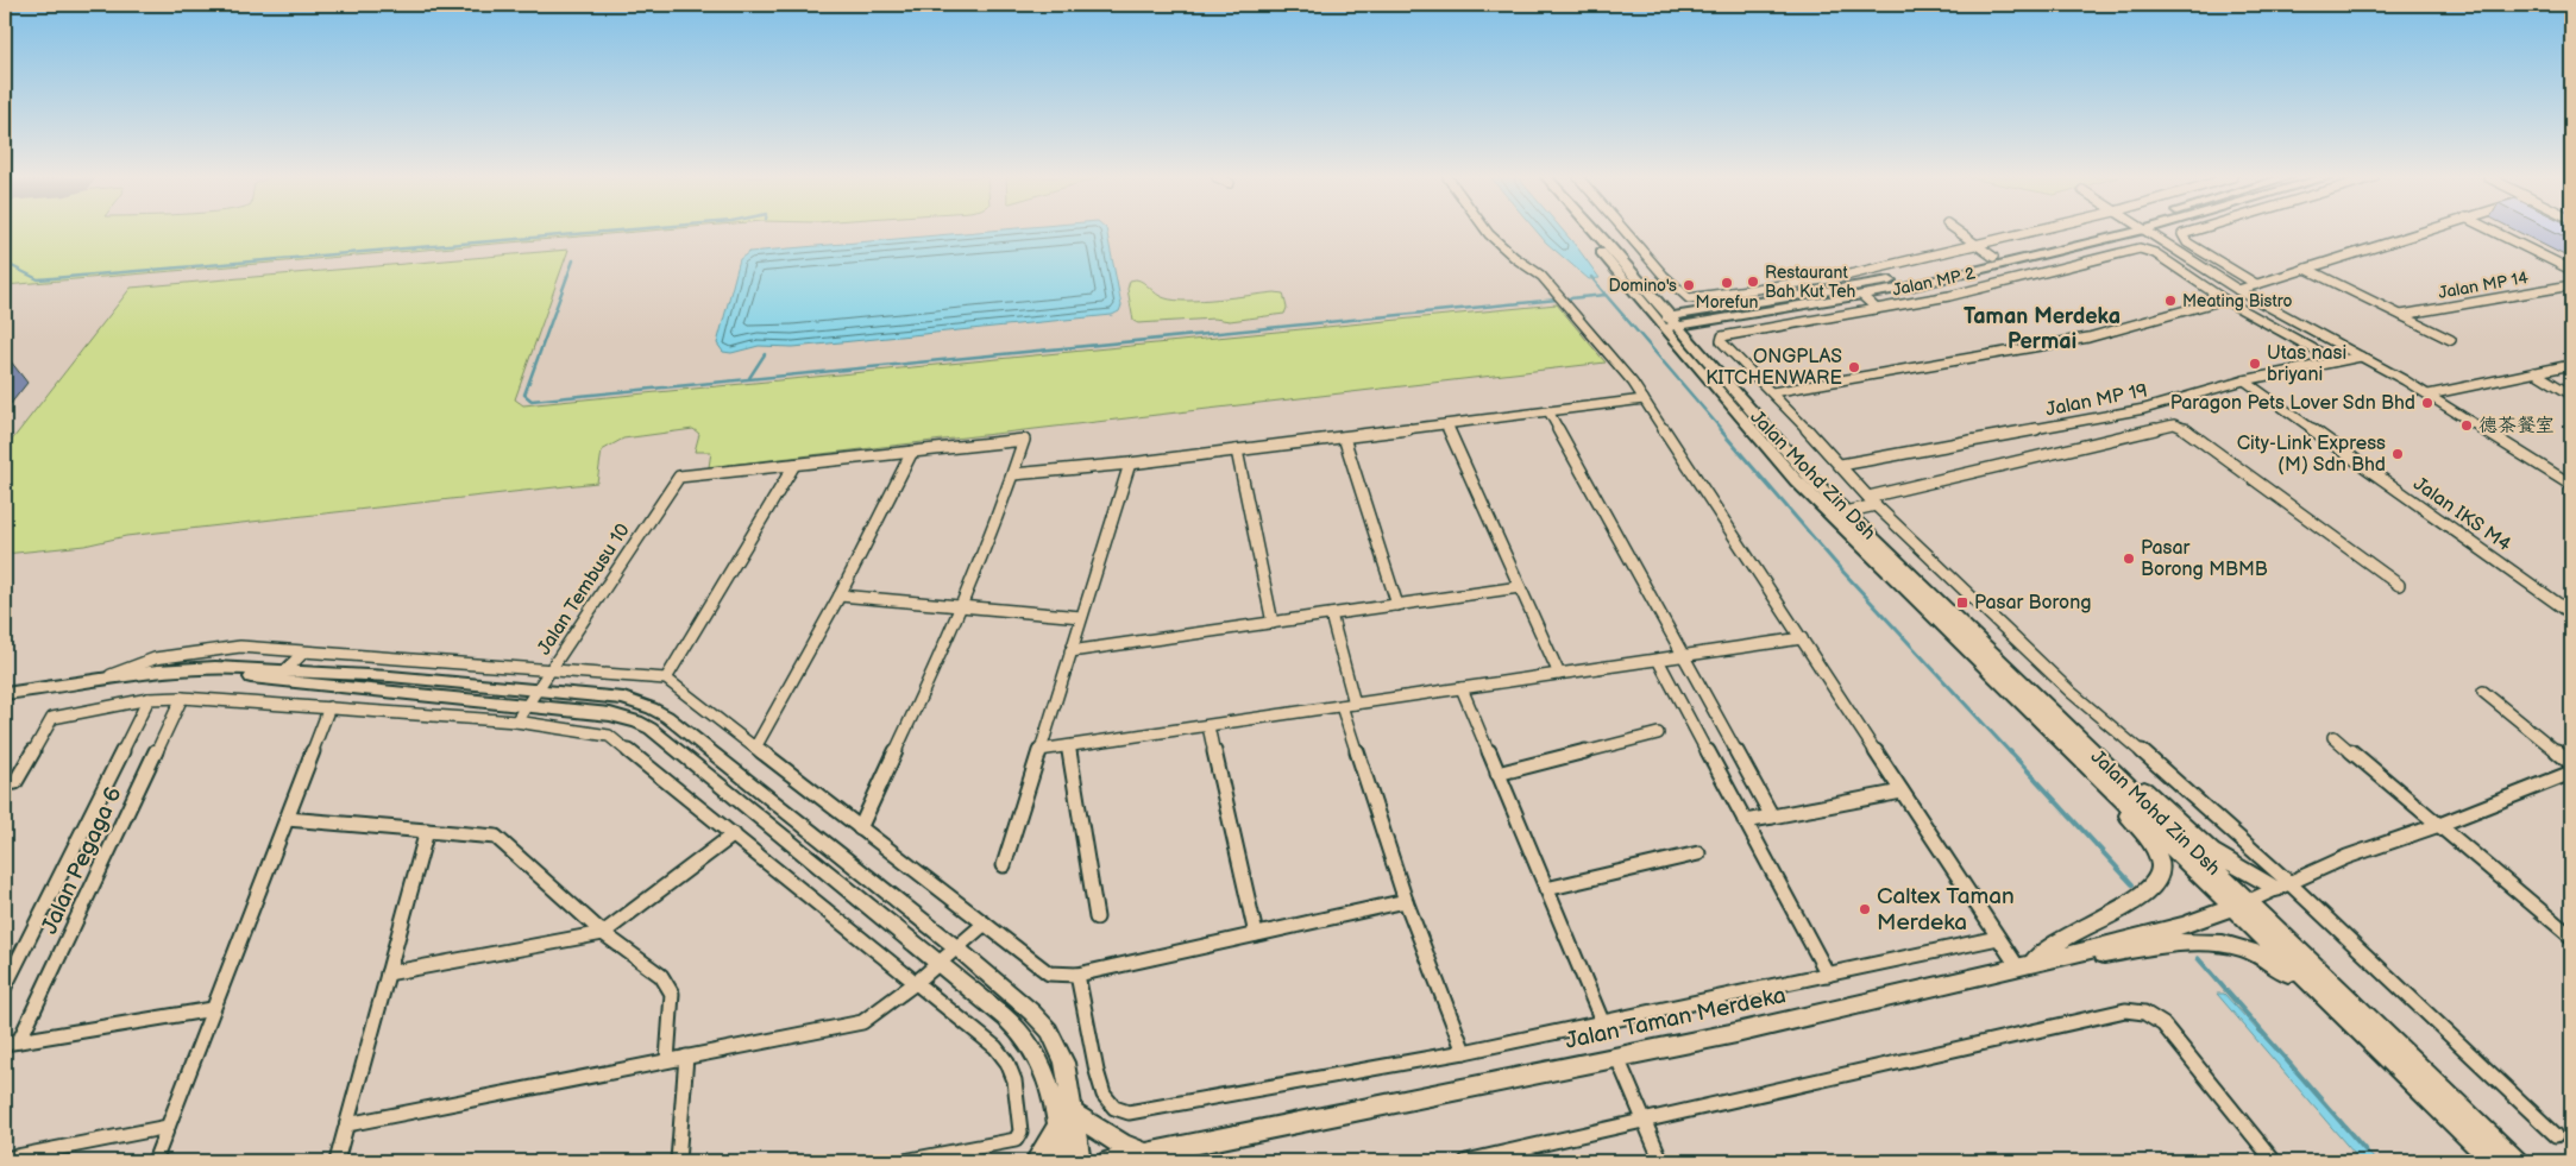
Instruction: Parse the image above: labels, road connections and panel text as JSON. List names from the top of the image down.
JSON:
{
  "streets": {
    "main road": ["Jalan Mohd Zin Dsh", "Jalan Taman Merdeka"],
    "street": [
      "Jalan MP 2",
      "Jalan MP 14",
      "Jalan MP 19",
      "Jalan IKS M4",
      "Jalan Tembusu 10",
      "Jalan Pegaga 6"
    ]
  },
  "crossings": [
    ["Jalan MP 19", "Jalan IKS M4"],
    ["Jalan Mohd Zin Dsh", "Jalan Taman Merdeka"]
  ],
  "districts": ["Taman Merdeka Permai"],
  "places": {
    "other": [
      "Restaurant Bah Kut Teh",
      "Morefun",
      "Domino's",
      "Meating Bistro",
      "Utas nasi briyani",
      "ONGPLAS KITCHENWARE",
      "Paragon Pets Lover Sdn Bhd",
      "德茶餐室",
      "City-Link Express (M) Sdn Bhd",
      "Pasar Borong MBMB",
      "Caltex Taman Merdeka"
    ],
    "transit": ["Pasar Borong"]
  }
}
